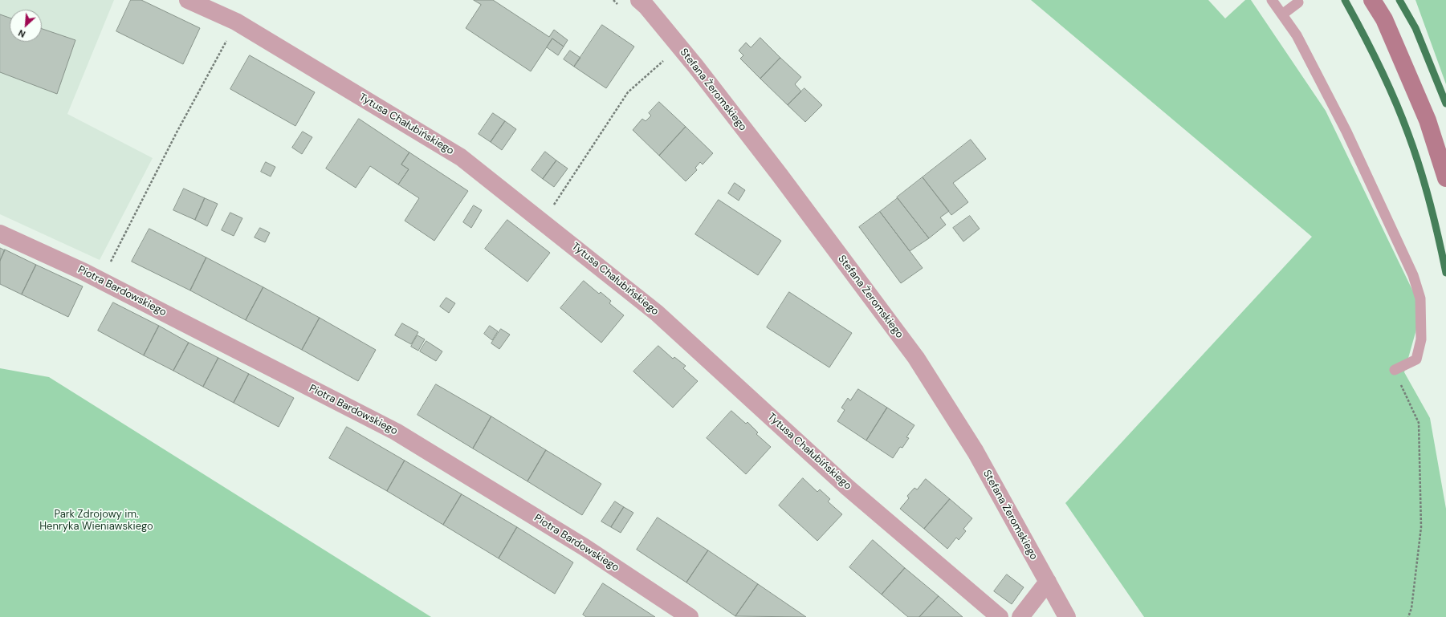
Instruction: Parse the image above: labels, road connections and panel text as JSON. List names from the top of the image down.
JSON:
{
  "streets": {
    "street": ["Stefana Żeromskiego", "Tytusa Chałubińskiego", "Piotra Bardowskiego"]
  },
  "parks": ["Park Zdrojowy im. Henryka Wieniawskiego"],
  "north": "bottom left"
}
